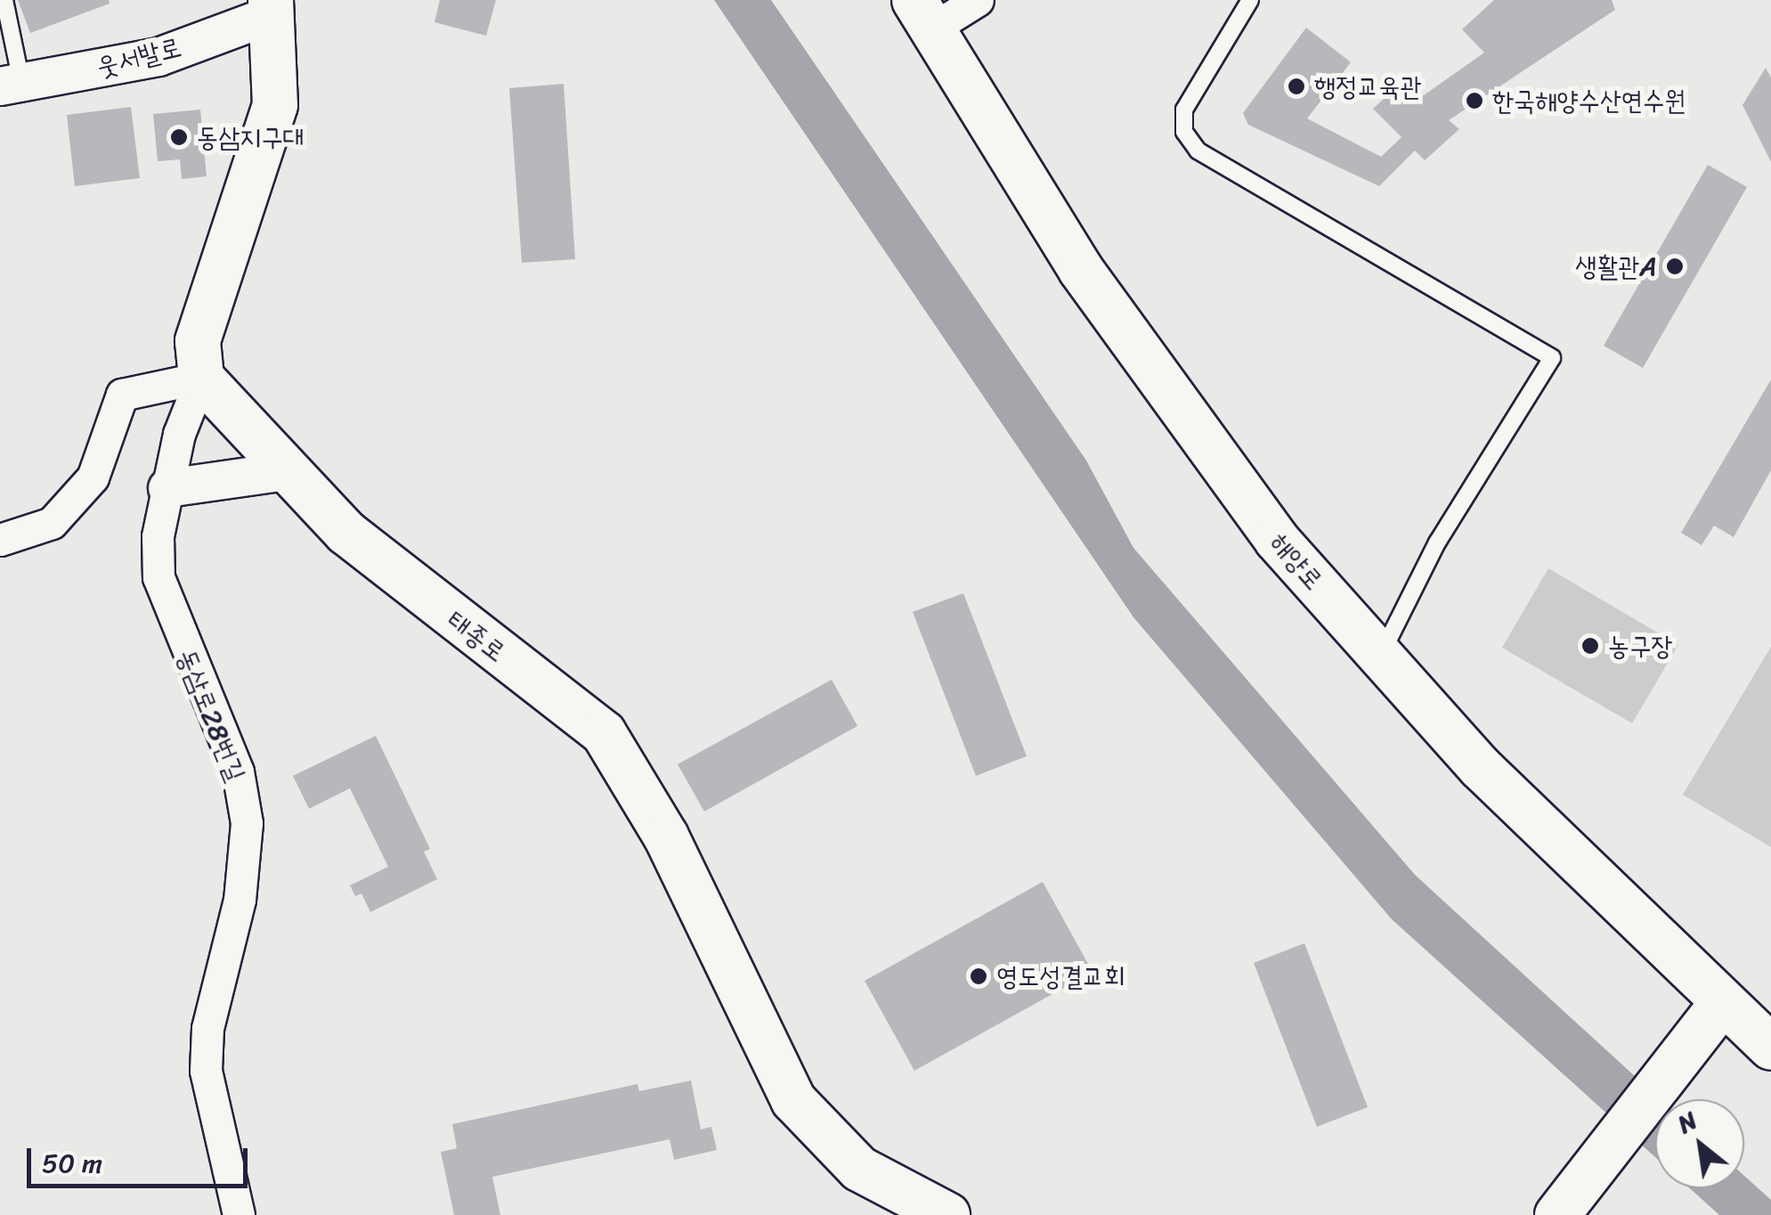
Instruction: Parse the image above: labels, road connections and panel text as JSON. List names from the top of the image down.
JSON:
{
  "streets": {
    "main road": ["해양로", "태종로"],
    "street": ["웃서발로", "동삼로28번길"]
  },
  "crossings": [
    ["태종로", "동삼로28번길"]
  ],
  "places": [
    "행정교육관",
    "한국해양수산연수원",
    "동삼지구대",
    "생활관A",
    "농구장",
    "영도성결교회"
  ],
  "scale_bar": "50 m",
  "north": "top left"
}
